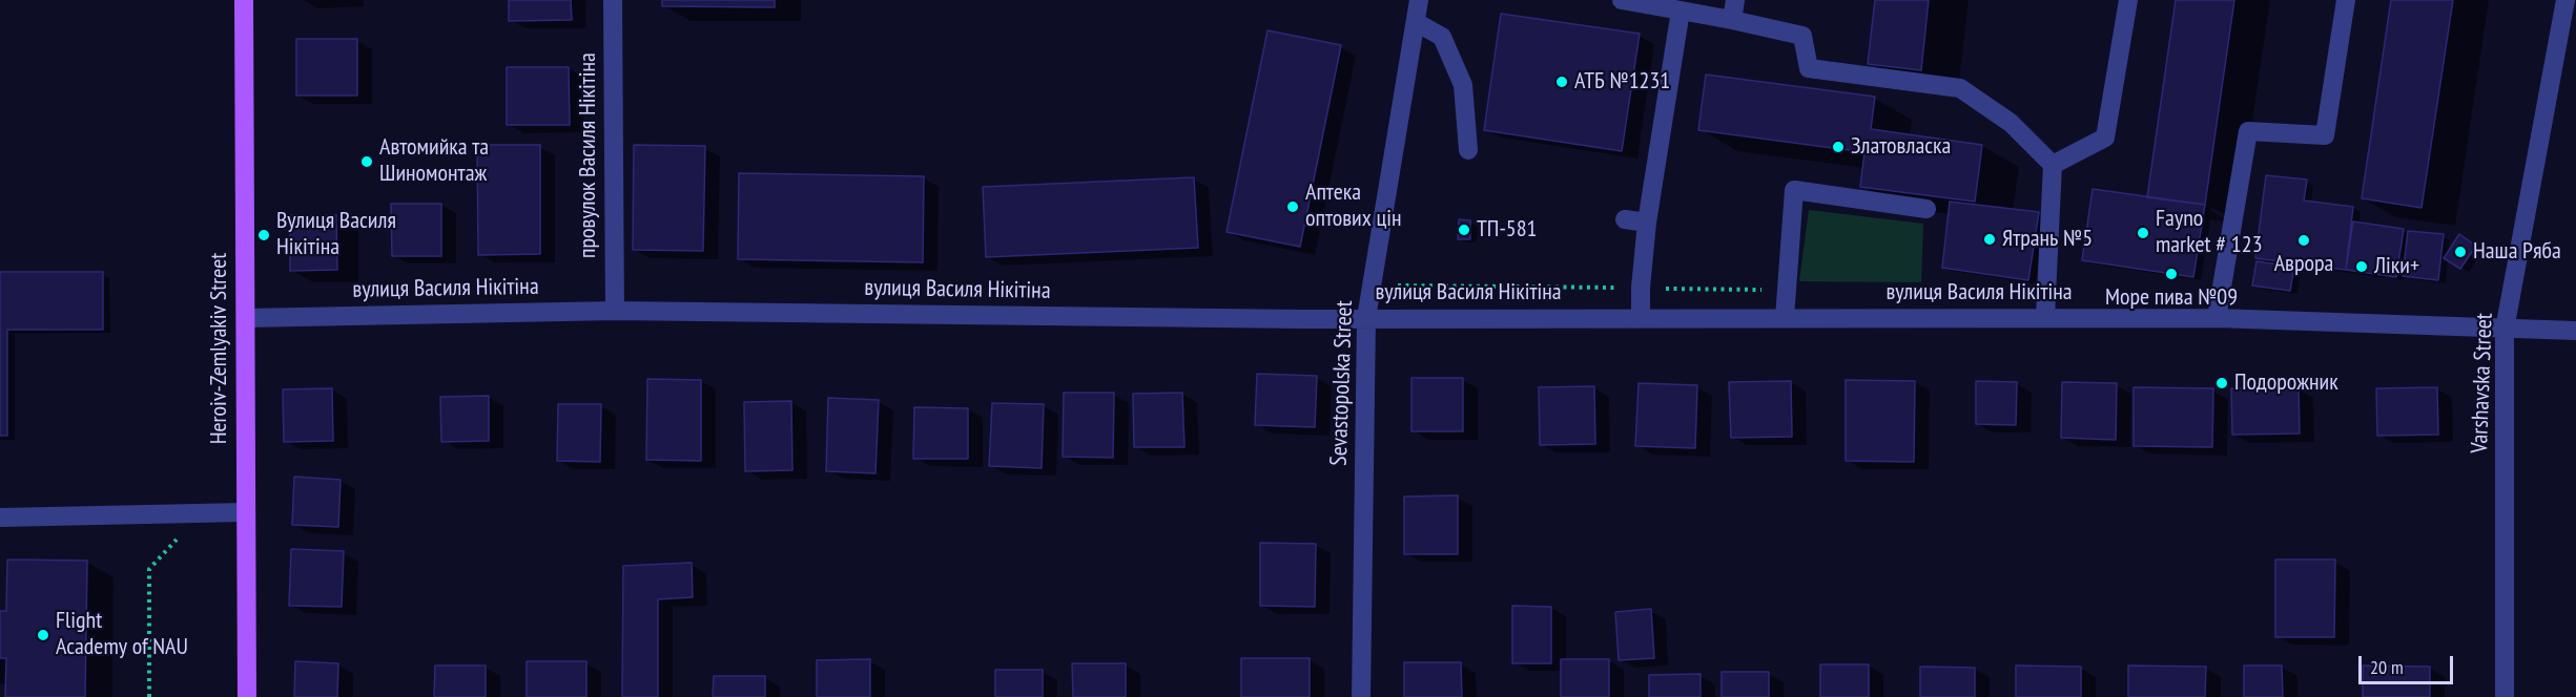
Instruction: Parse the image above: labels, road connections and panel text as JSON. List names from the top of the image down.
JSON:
{
  "streets": {
    "main road": ["Heroiv-Zemlyakiv Street"],
    "street": [
      "провулок Василя Нікітіна",
      "вулиця Василя Нікітіна",
      "Sevastopolska Street",
      "Varshavska Street"
    ]
  },
  "crossings": [
    ["провулок Василя Нікітіна", "вулиця Василя Нікітіна"],
    ["вулиця Василя Нікітіна", "Heroiv-Zemlyakiv Street"],
    ["вулиця Василя Нікітіна", "Sevastopolska Street"],
    ["вулиця Василя Нікітіна", "Varshavska Street"]
  ],
  "places": [
    "АТБ №1231",
    "Златовласка",
    "Автомийка та Шиномонтаж",
    "Аптека оптових цін",
    "ТП-581",
    "Fayno market # 123",
    "Вулиця Василя Нікітіна",
    "Ятрань №5",
    "Аврора",
    "Наша Ряба",
    "Ліки+",
    "Море пива №09",
    "Подорожник",
    "Flight Academy of NAU"
  ],
  "scale_bar": "20 m"
}
